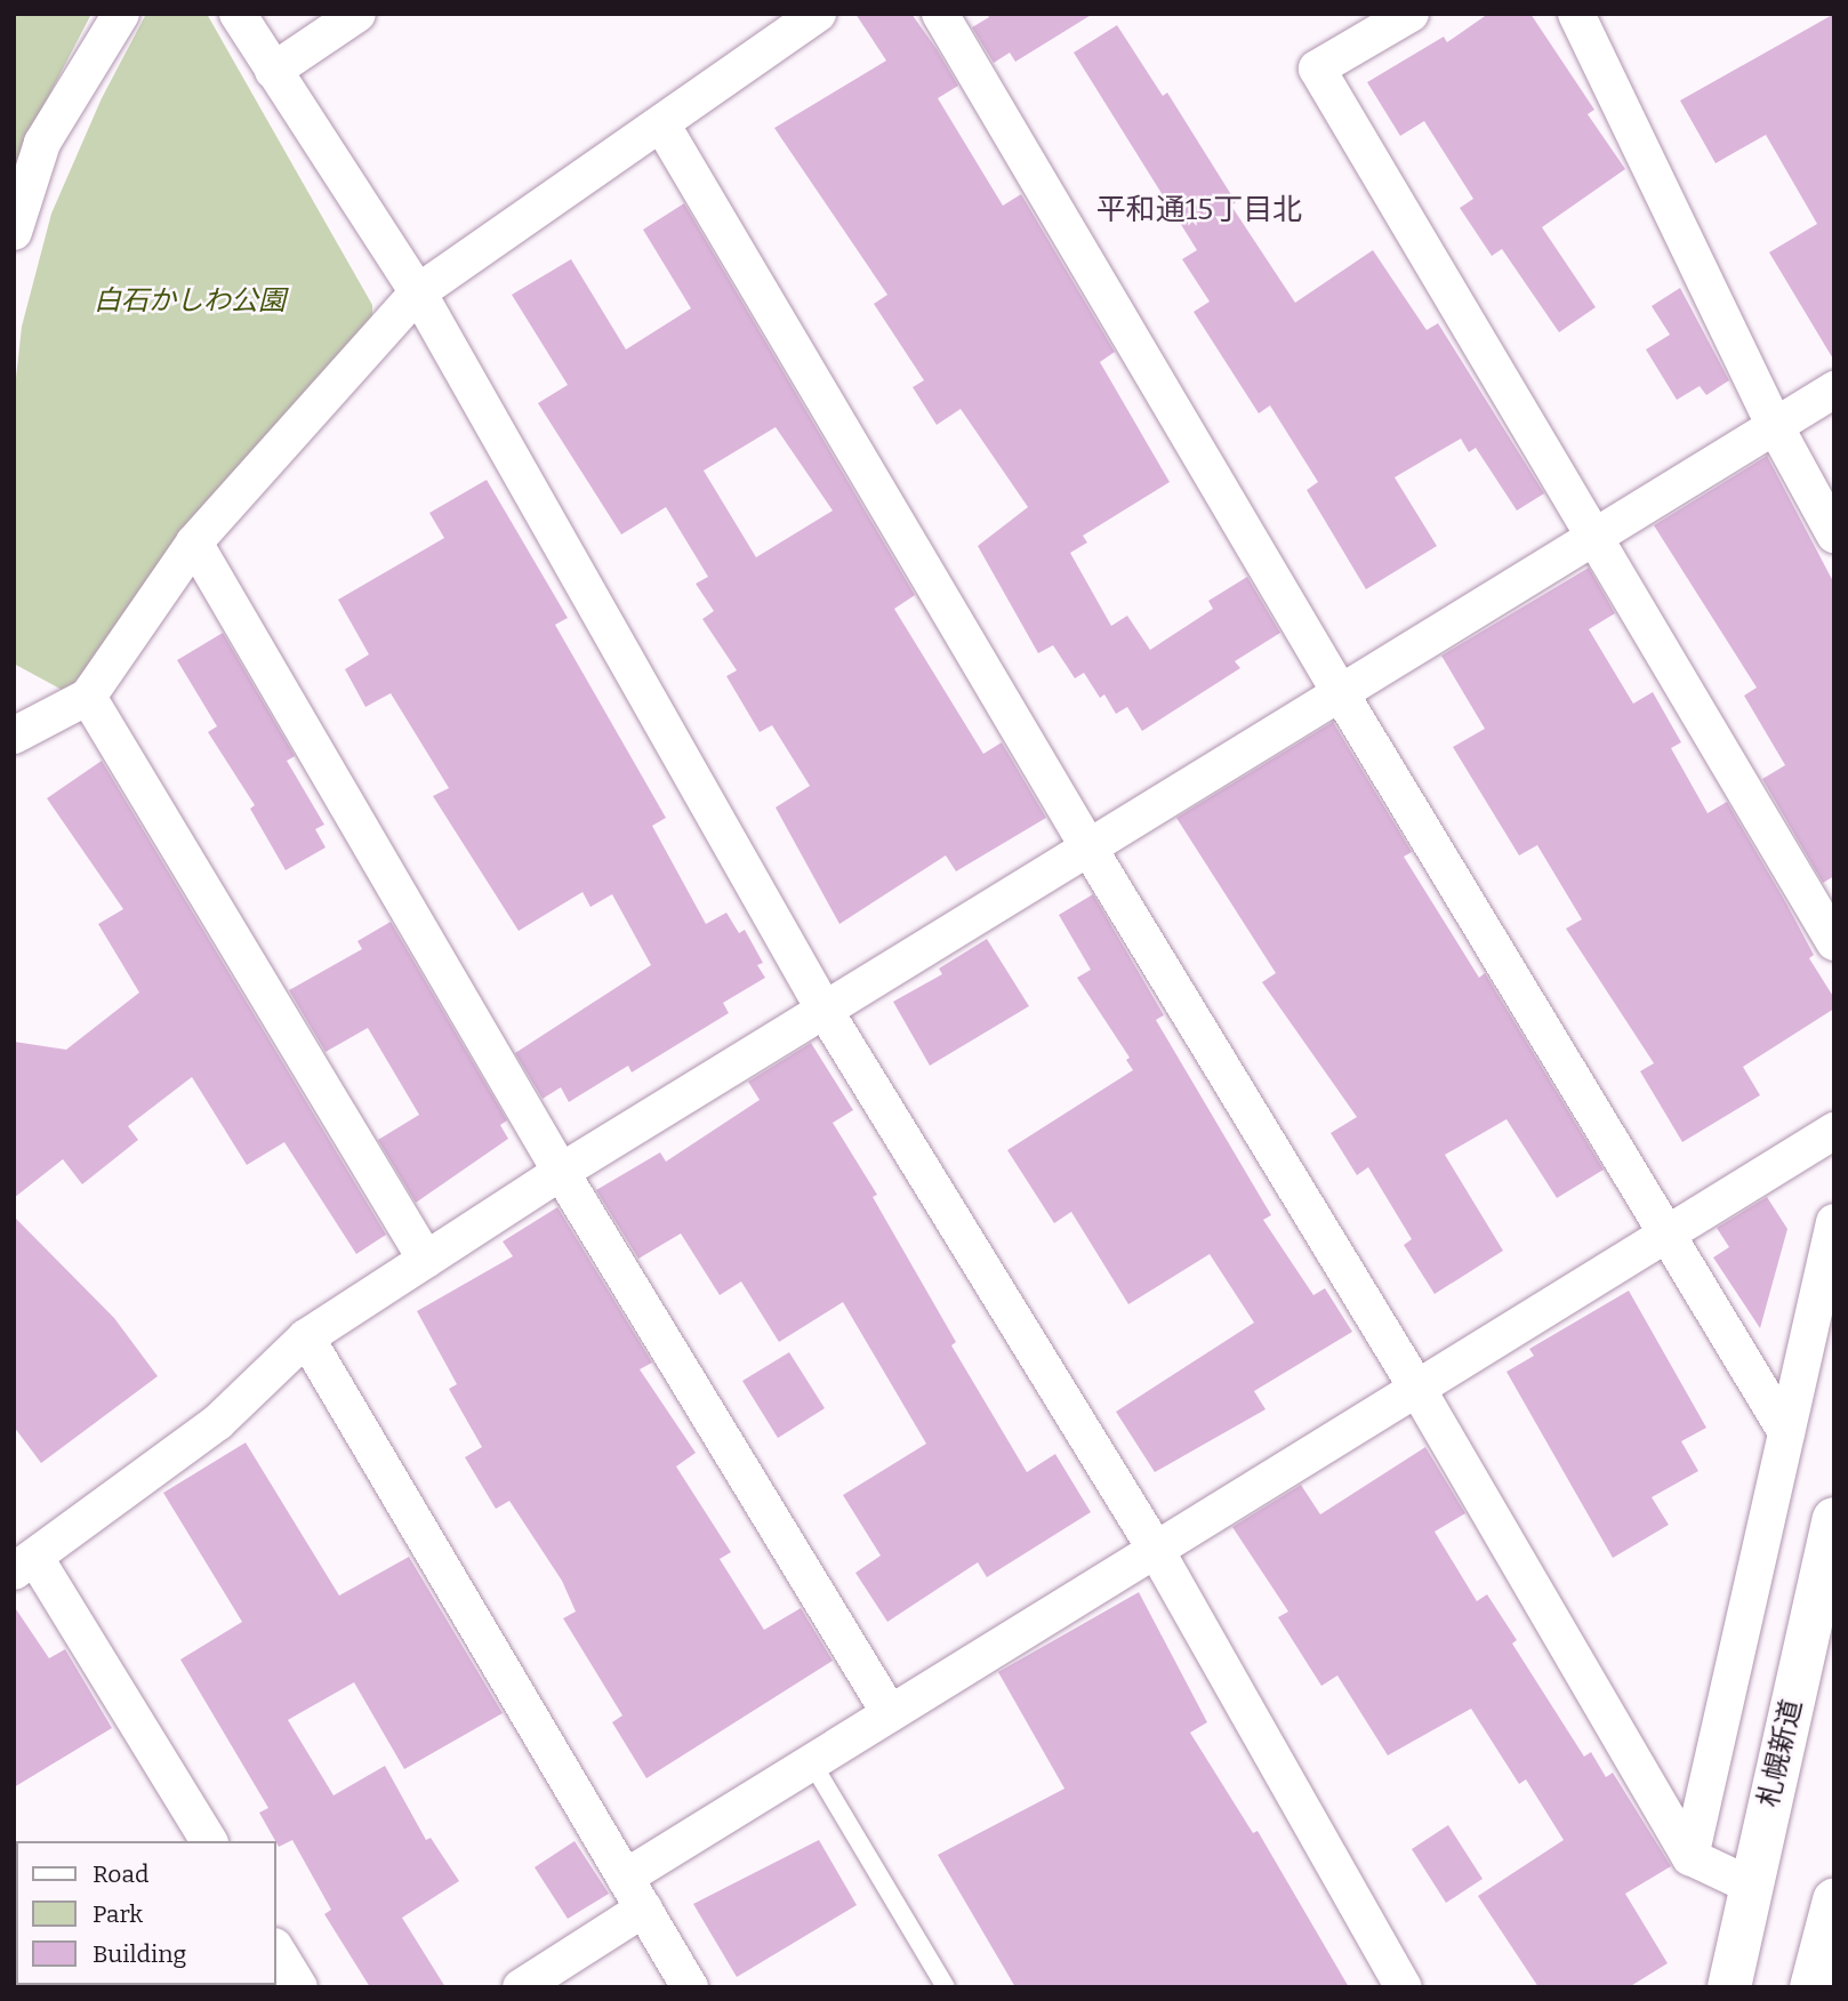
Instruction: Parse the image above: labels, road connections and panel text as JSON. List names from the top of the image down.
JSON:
{
  "streets": {
    "highway": ["札幌新道"]
  },
  "districts": ["平和通15丁目北"],
  "parks": ["白石かしわ公園"],
  "legend": ["Road", "Park", "Building"]
}
